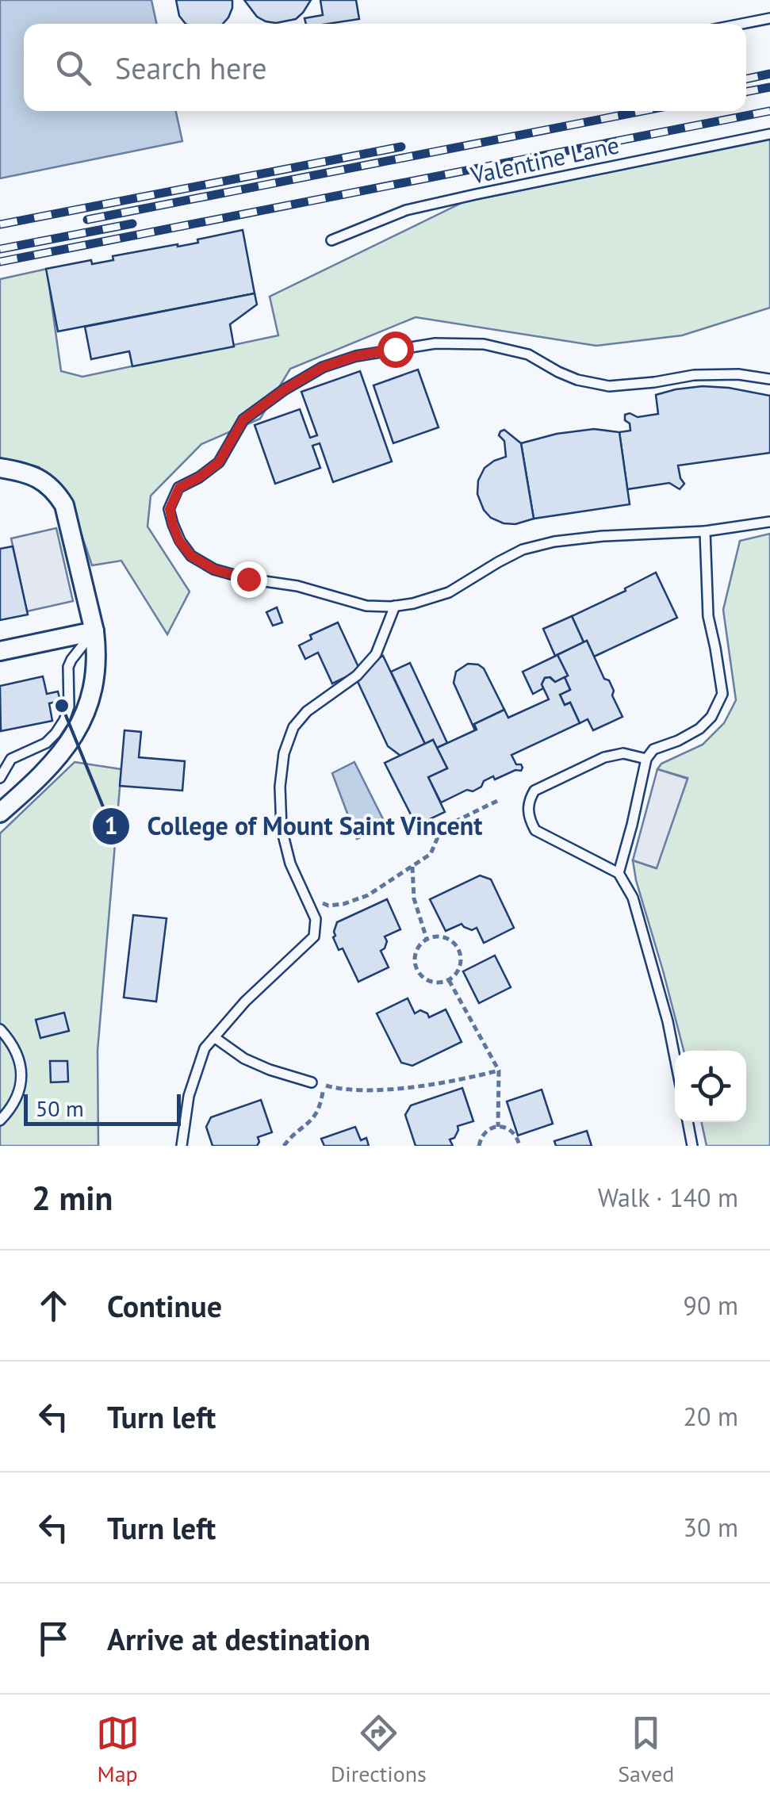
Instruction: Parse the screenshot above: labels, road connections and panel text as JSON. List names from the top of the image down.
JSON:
{
  "streets": {
    "lane": ["Valentine Lane"]
  },
  "places": ["College of Mount Saint Vincent"],
  "scale_bar": "50 m",
  "page": {
    "search": "Search here",
    "scale": "50 m",
    "heading": ["2 min", "Walk · 140 m"],
    "list": [
      ["Continue", "90 m"],
      ["Turn left", "20 m"],
      ["Turn left", "30 m"],
      "Arrive at destination"
    ],
    "nav": ["Map", "Directions", "Saved"]
  }
}
